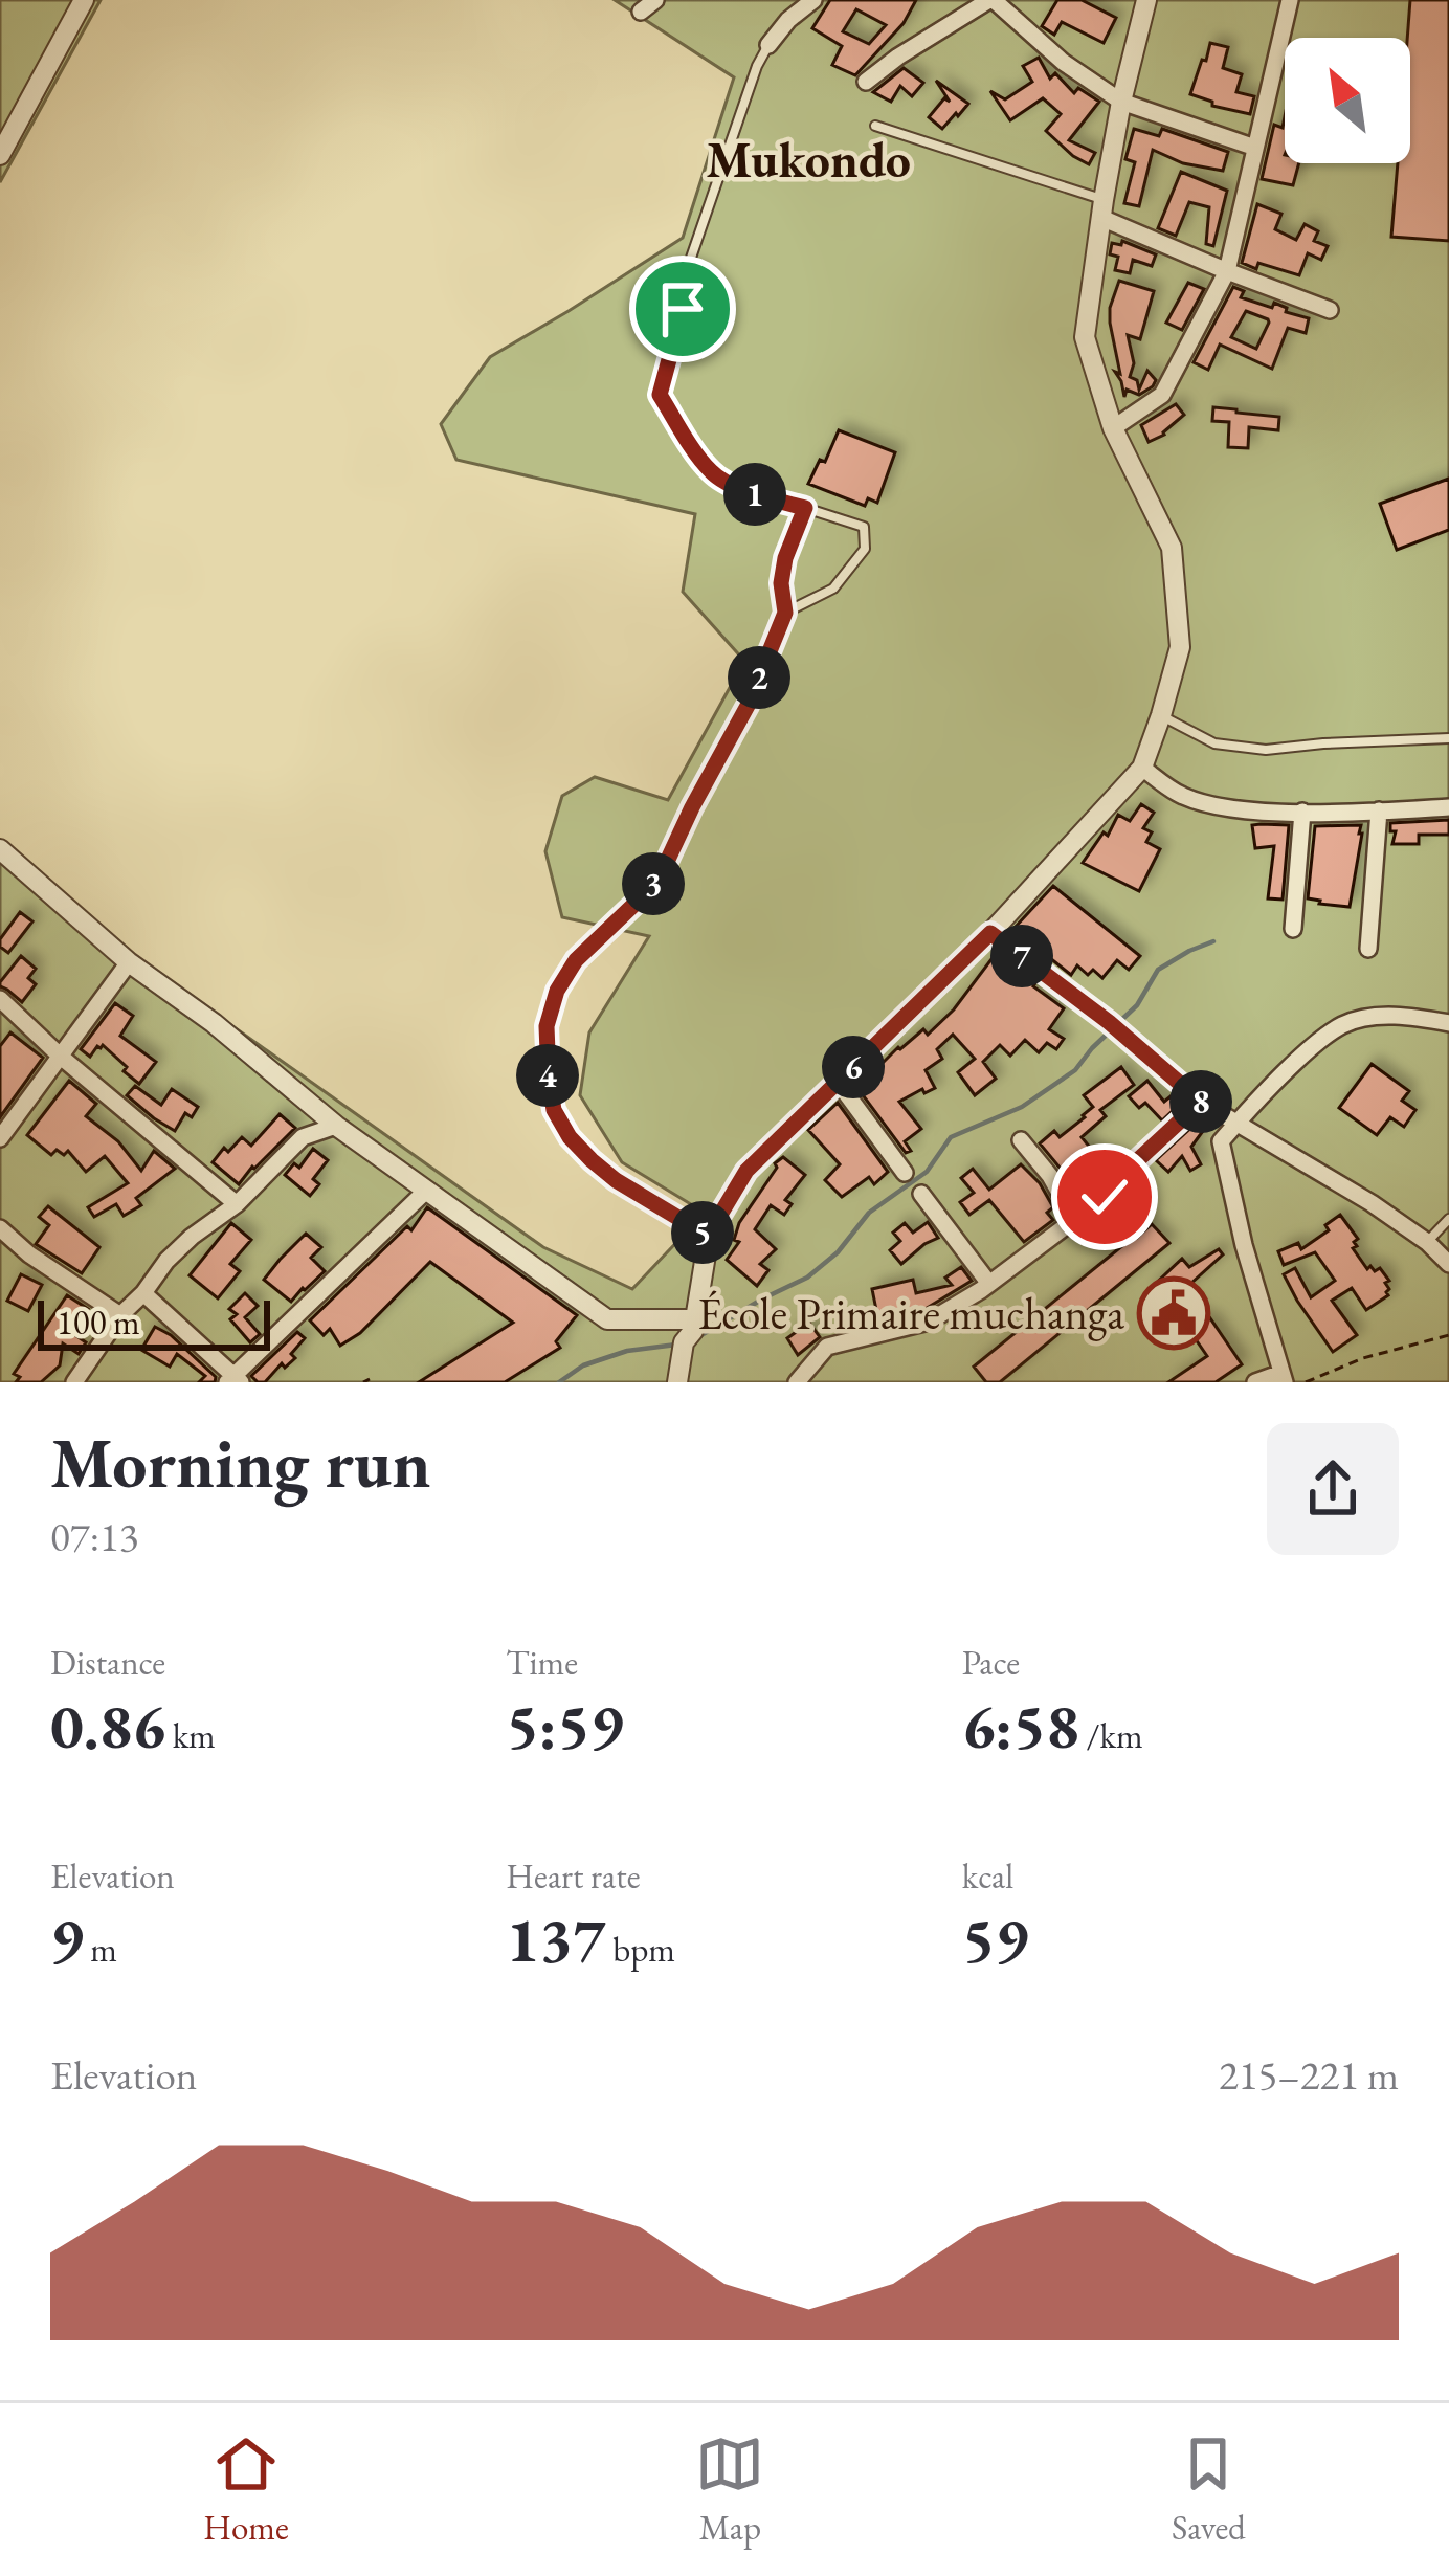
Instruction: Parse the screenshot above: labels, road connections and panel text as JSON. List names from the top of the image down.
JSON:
{
  "districts": ["Mukondo"],
  "places": {
    "public building": ["École Primaire muchanga"]
  },
  "scale_bar": "100 m",
  "north": "top left",
  "page": {
    "pins": [
      "1",
      "2",
      "3",
      "7",
      "6",
      "4",
      "8",
      "5"
    ],
    "scale": "100 m",
    "heading": ["Morning run", "07:13"],
    "stats": [
      ["Distance", "0.86 km"],
      ["Time", "5:59"],
      ["Pace", "6:58 /km"],
      ["Elevation", "9 m"],
      ["Heart rate", "137 bpm"],
      ["kcal", "59"]
    ],
    "chart": ["Elevation", "215–221 m"],
    "tabs": ["Home", "Map", "Saved"]
  }
}
